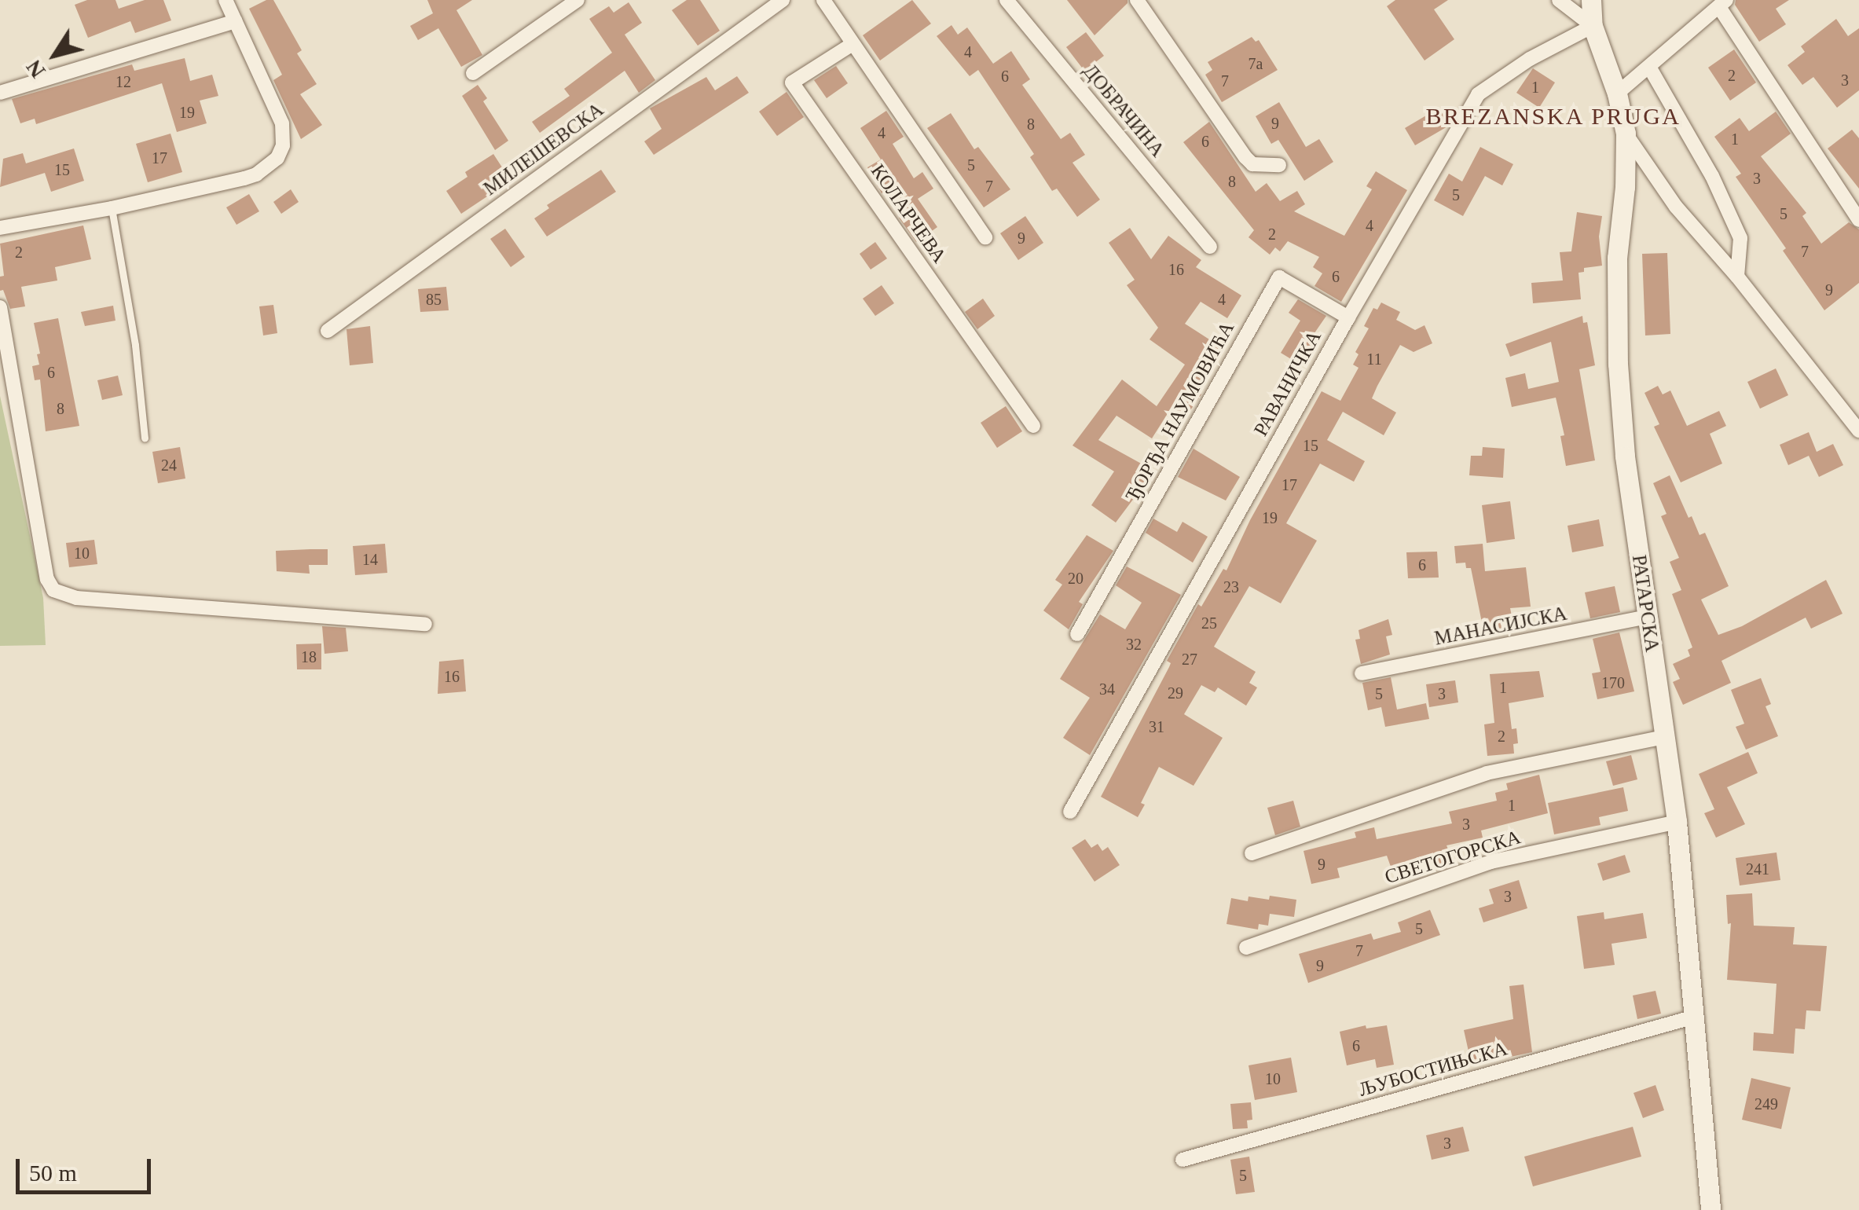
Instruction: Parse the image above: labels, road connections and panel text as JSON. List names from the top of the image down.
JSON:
{
  "streets": {
    "street": [
      "ДОБРАЧИНА",
      "МИЛЕШЕВСКА",
      "КОЛАРЧЕВА",
      "РАВАНИЧКА",
      "ЂОРЂА НАУМОВИЋА",
      "РАТАРСКА",
      "МАНАСИЈСКА",
      "СВЕТОГОРСКА",
      "ЉУБОСТИЊСКА"
    ]
  },
  "crossings": [
    ["РАВАНИЧКА", "ЂОРЂА НАУМОВИЋА"],
    ["РАВАНИЧКА", "РАТАРСКА"],
    ["РАТАРСКА", "МАНАСИЈСКА"],
    ["РАТАРСКА", "СВЕТОГОРСКА"],
    ["РАТАРСКА", "ЉУБОСТИЊСКА"]
  ],
  "districts": ["BREZANSKA PRUGA"],
  "house_numbers": [
    "4",
    "7a",
    "2",
    "6",
    "3",
    "7",
    "12",
    "1",
    "19",
    "9",
    "8",
    "4",
    "1",
    "6",
    "17",
    "5",
    "15",
    "3",
    "8",
    "7",
    "5",
    "5",
    "4",
    "2",
    "9",
    "7",
    "2",
    "16",
    "6",
    "9",
    "85",
    "4",
    "11",
    "6",
    "8",
    "15",
    "24",
    "17",
    "19",
    "10",
    "14",
    "6",
    "20",
    "23",
    "25",
    "32",
    "18",
    "27",
    "16",
    "170",
    "1",
    "34",
    "29",
    "5",
    "3",
    "31",
    "2",
    "1",
    "3",
    "9",
    "241",
    "3",
    "5",
    "7",
    "9",
    "6",
    "10",
    "249",
    "3",
    "5"
  ],
  "scale_bar": "50 m",
  "north": "bottom left"
}
